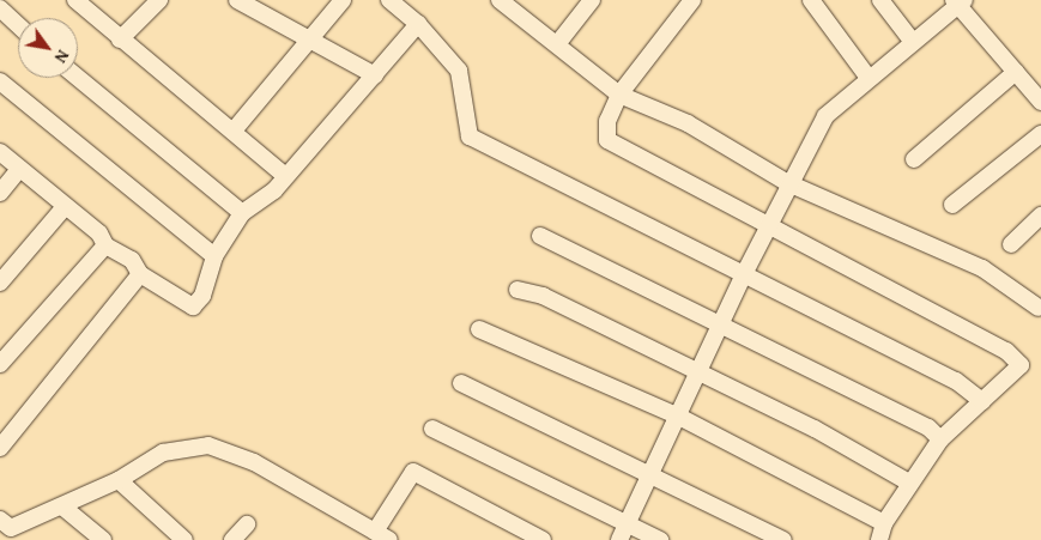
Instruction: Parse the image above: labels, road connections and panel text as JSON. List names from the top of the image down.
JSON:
{
  "north": "bottom right"
}
